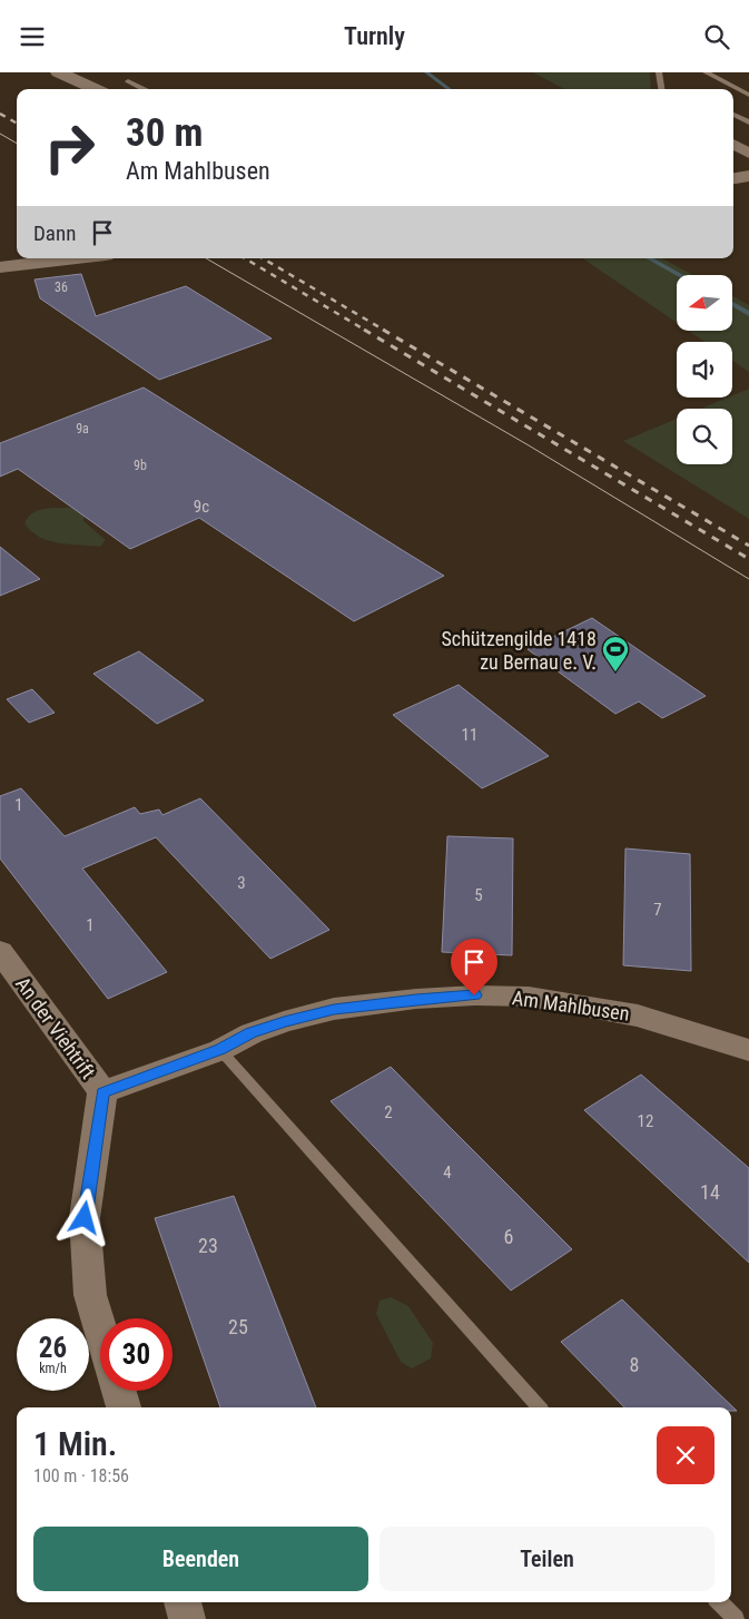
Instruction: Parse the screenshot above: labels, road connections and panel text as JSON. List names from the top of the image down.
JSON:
{
  "streets": {
    "street": ["Am Mahlbusen", "An der Viehtrift"]
  },
  "crossings": [
    ["Am Mahlbusen", "An der Viehtrift"]
  ],
  "places": {
    "sports": ["Schützengilde 1418 zu Bernau e. V."]
  },
  "house_numbers": [
    "36",
    "9a",
    "9b",
    "9c",
    "11",
    "1",
    "3",
    "5",
    "7",
    "1",
    "2",
    "12",
    "4",
    "14",
    "6",
    "23",
    "25",
    "8"
  ],
  "north": "left",
  "page": {
    "header": "Turnly",
    "turn": ["30 m", "Am Mahlbusen"],
    "then": "Dann",
    "speed": "26 km/h",
    "limit": "30",
    "heading": ["1 Min.", "100 m · 18:56"],
    "buttons": ["Beenden", "Teilen"]
  }
}
